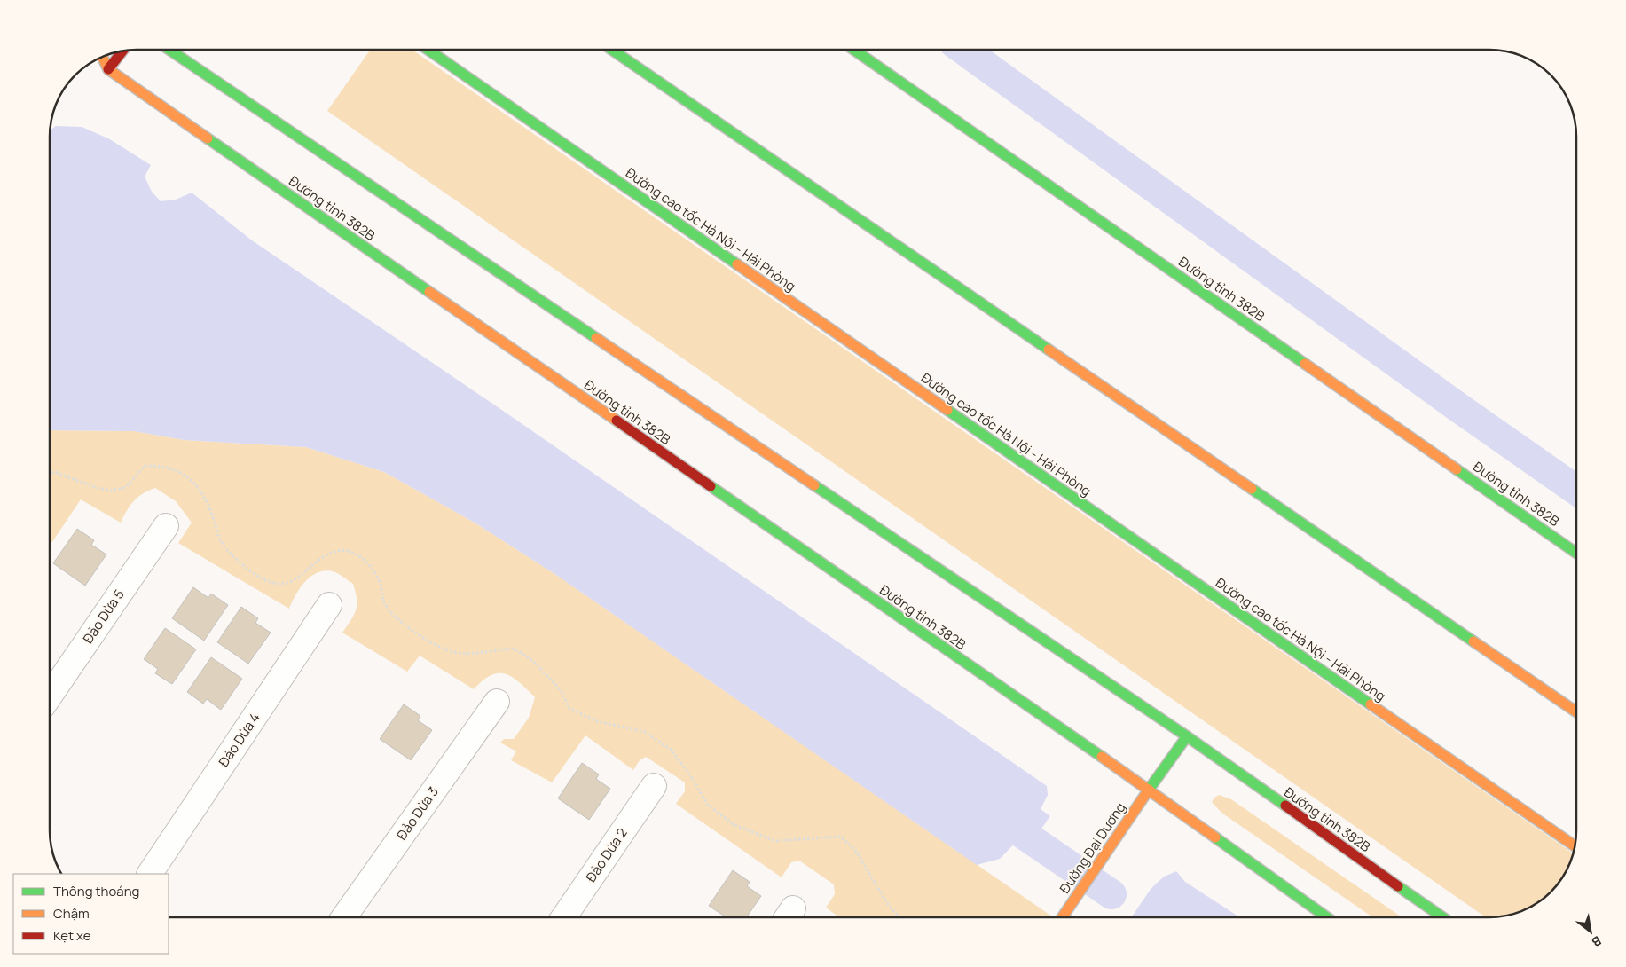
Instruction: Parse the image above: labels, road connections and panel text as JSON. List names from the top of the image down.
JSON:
{
  "streets": {
    "main road": ["Đường tỉnh 382B", "Đường cao tốc Hà Nội - Hải Phòng", "Đường Đại Dương"],
    "street": [
      "Đảo Dừa 5",
      "Đảo Dừa 4",
      "Đảo Dừa 3",
      "Đảo Dừa 2"
    ]
  },
  "crossings": [
    ["Đường tỉnh 382B", "Đường Đại Dương"]
  ],
  "legend": ["Thông thoáng", "Chậm", "Kẹt xe"],
  "north": "bottom right"
}
